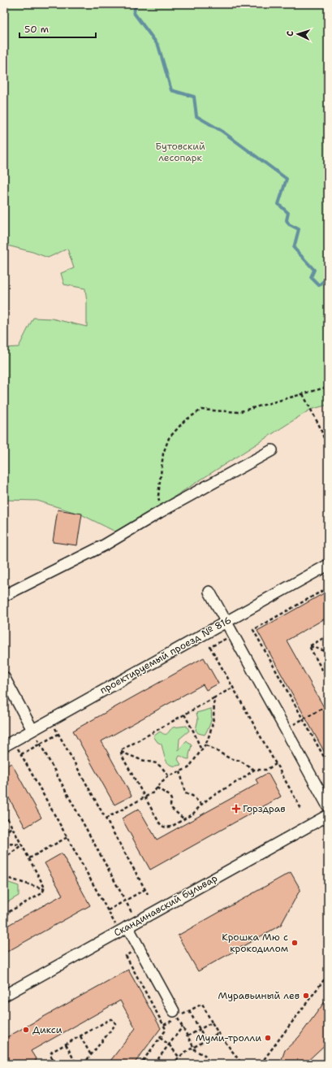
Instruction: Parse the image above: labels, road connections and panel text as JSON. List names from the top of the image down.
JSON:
{
  "streets": {
    "street": ["проектируемый проезд № 816", "Скандинавский бульвар"]
  },
  "parks": ["Бутовский лесопарк"],
  "places": {
    "health": ["Горздрав"],
    "other": [
      "Крошка Мю с крокодилом",
      "Муравьиный лев",
      "Дикси",
      "Муми-тролли"
    ]
  },
  "scale_bar": "50 m",
  "north": "left"
}
